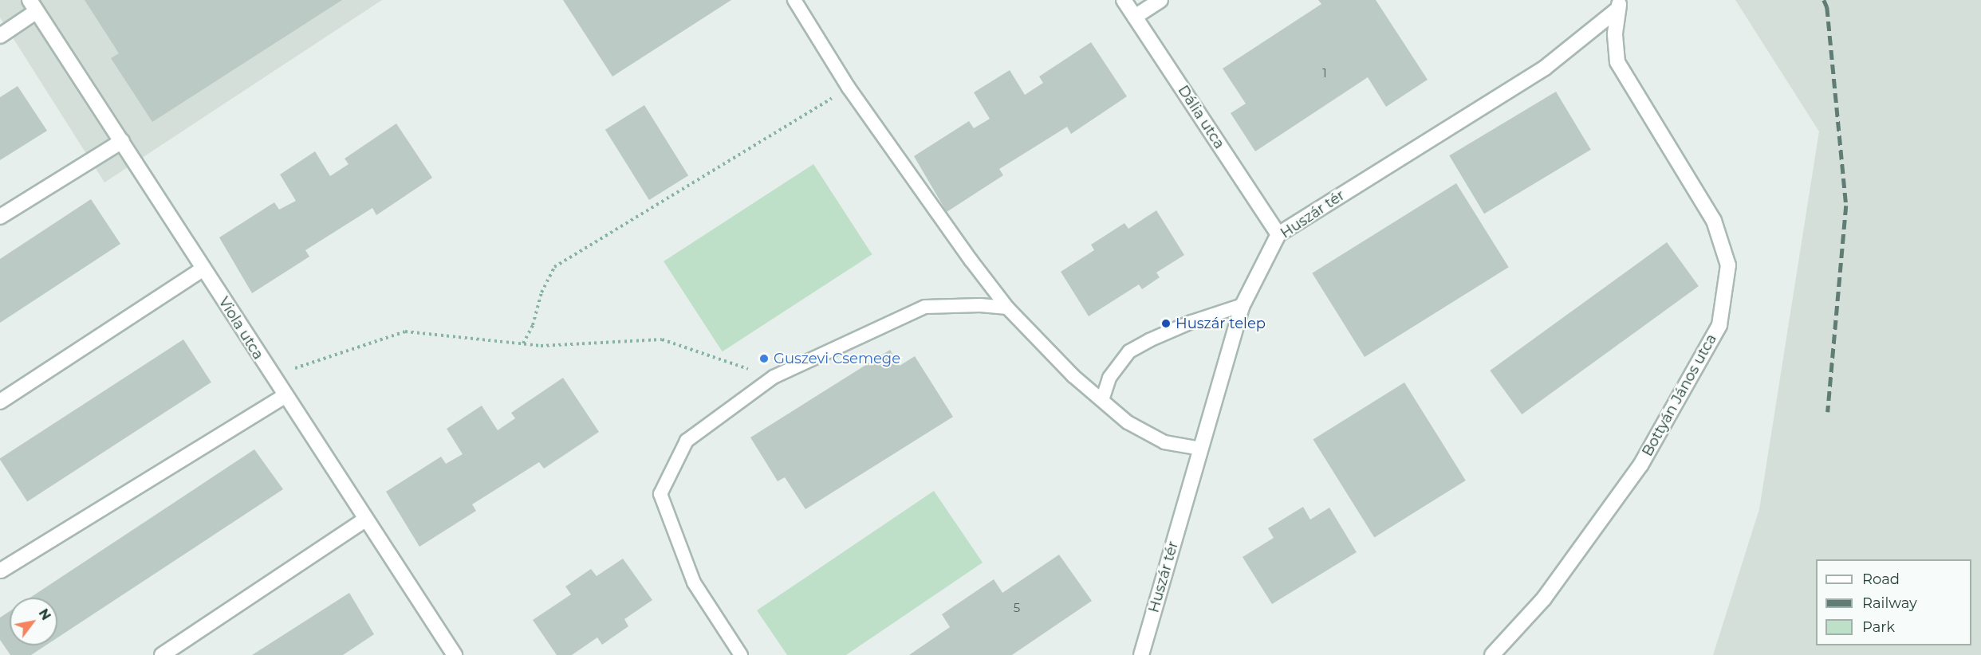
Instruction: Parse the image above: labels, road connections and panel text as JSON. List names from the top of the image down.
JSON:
{
  "streets": {
    "street": [
      "Dália utca",
      "Huszár tér",
      "Viola utca",
      "Bottyán János utca"
    ]
  },
  "crossings": [
    ["Dália utca", "Huszár tér"],
    ["Huszár tér", "Bottyán János utca"]
  ],
  "places": ["Huszár telep", "Guszevi Csemege"],
  "house_numbers": ["1", "5"],
  "legend": ["Road", "Railway", "Park"],
  "north": "top right"
}
